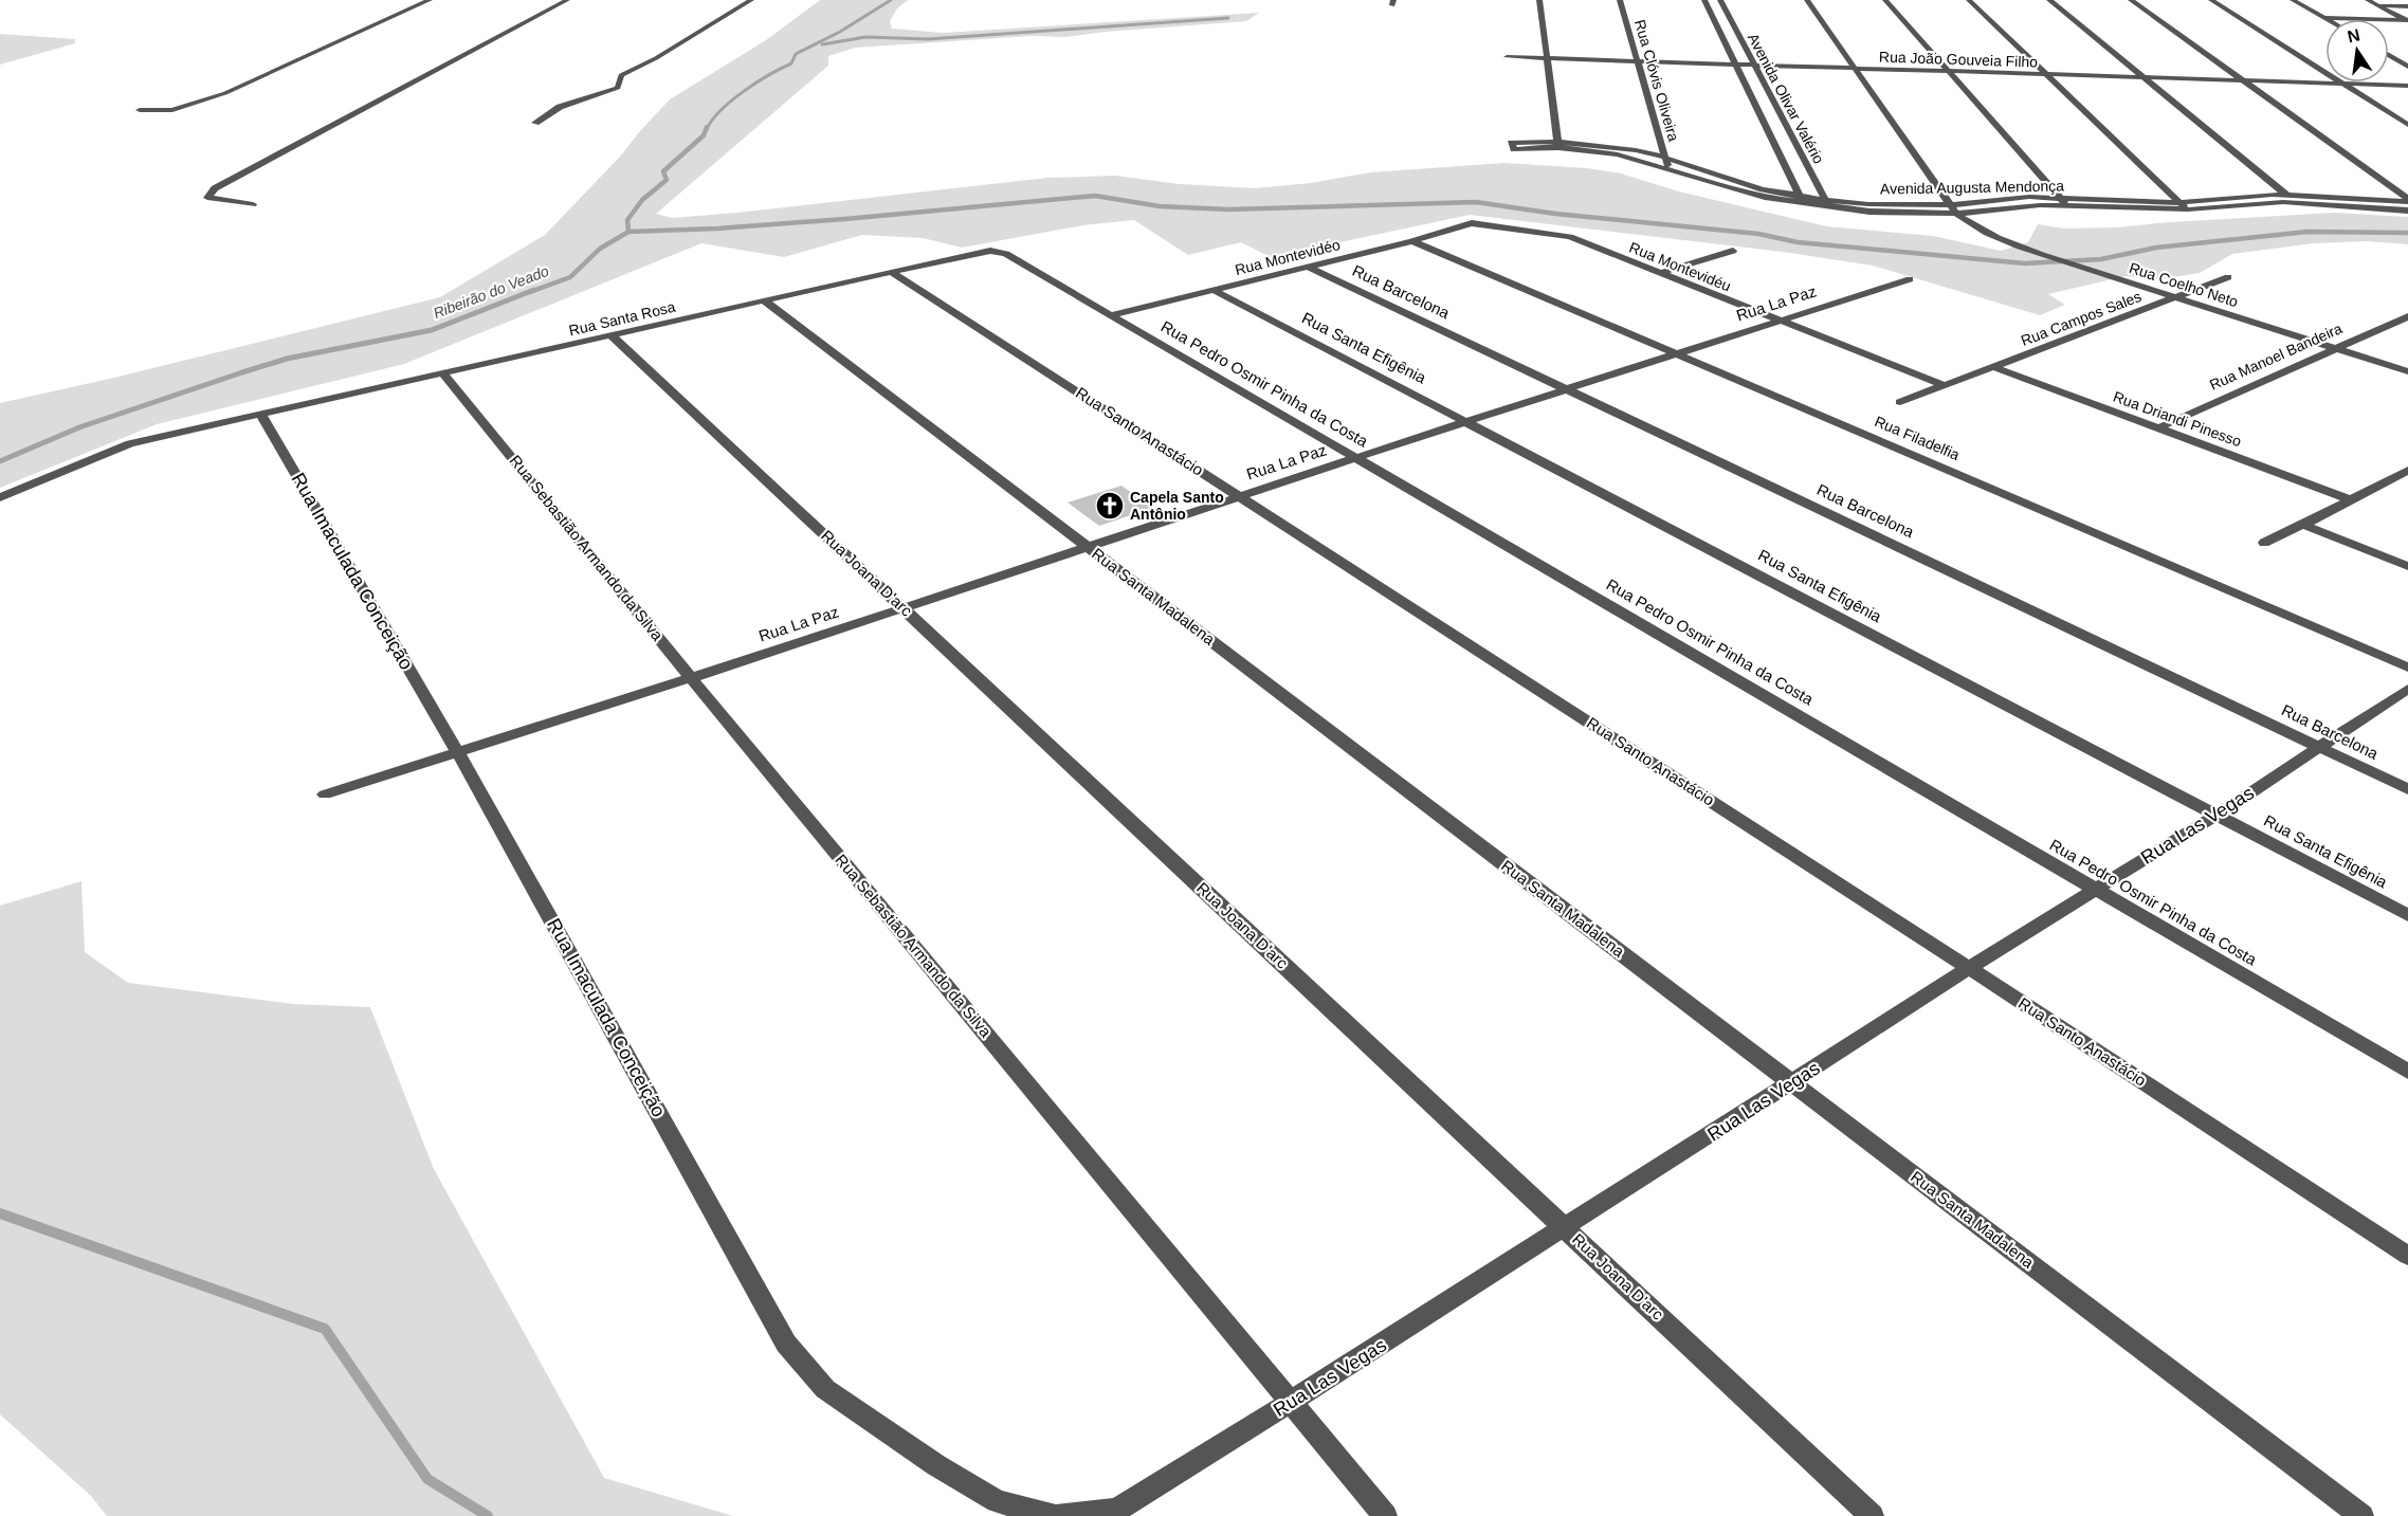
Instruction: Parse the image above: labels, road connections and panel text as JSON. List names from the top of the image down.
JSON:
{
  "streets": {
    "street": [
      "Rua João Gouveia Filho",
      "Rua Clóvis Oliveira",
      "Avenida Olivar Valério",
      "Avenida Augusta Mendonça",
      "Rua Montevidéo",
      "Rua Montevidéu",
      "Rua Coelho Neto",
      "Rua Barcelona",
      "Rua La Paz",
      "Rua Santa Rosa",
      "Rua Campos Sales",
      "Rua Santa Efigênia",
      "Rua Manoel Bandeira",
      "Rua Pedro Osmir Pinha da Costa",
      "Rua Driandi Pinesso",
      "Rua Santo Anastácio",
      "Rua Filadelfia",
      "Rua Sebastião Armando da Silva",
      "Rua Imaculada Conceição",
      "Rua Joana D'arc",
      "Rua Santa Madalena",
      "Rua Las Vegas"
    ]
  },
  "crossings": [
    ["Rua João Gouveia Filho", "Rua Clóvis Oliveira"],
    ["Rua João Gouveia Filho", "Avenida Olivar Valério"],
    ["Rua Montevidéo", "Rua Montevidéu"],
    ["Rua Montevidéo", "Rua Barcelona"],
    ["Rua Montevidéo", "Rua Santa Efigênia"],
    ["Rua Montevidéo", "Rua Pedro Osmir Pinha da Costa"],
    ["Rua Montevidéo", "Rua Filadelfia"],
    ["Rua Montevidéu", "Rua La Paz"],
    ["Rua Montevidéu", "Rua Campos Sales"],
    ["Rua Coelho Neto", "Rua Campos Sales"],
    ["Rua Coelho Neto", "Rua Manoel Bandeira"],
    ["Rua Barcelona", "Rua La Paz"],
    ["Rua Barcelona", "Rua Las Vegas"],
    ["Rua La Paz", "Rua Santa Efigênia"],
    ["Rua La Paz", "Rua Pedro Osmir Pinha da Costa"],
    ["Rua La Paz", "Rua Santo Anastácio"],
    ["Rua La Paz", "Rua Filadelfia"],
    ["Rua La Paz", "Rua Sebastião Armando da Silva"],
    ["Rua La Paz", "Rua Imaculada Conceição"],
    ["Rua La Paz", "Rua Joana D'arc"],
    ["Rua La Paz", "Rua Santa Madalena"],
    ["Rua Santa Rosa", "Rua Pedro Osmir Pinha da Costa"],
    ["Rua Santa Rosa", "Rua Santo Anastácio"],
    ["Rua Santa Rosa", "Rua Sebastião Armando da Silva"],
    ["Rua Santa Rosa", "Rua Imaculada Conceição"],
    ["Rua Santa Rosa", "Rua Joana D'arc"],
    ["Rua Santa Rosa", "Rua Santa Madalena"],
    ["Rua Campos Sales", "Rua Driandi Pinesso"],
    ["Rua Santa Efigênia", "Rua Las Vegas"],
    ["Rua Manoel Bandeira", "Rua Driandi Pinesso"],
    ["Rua Pedro Osmir Pinha da Costa", "Rua Las Vegas"],
    ["Rua Santo Anastácio", "Rua Las Vegas"],
    ["Rua Sebastião Armando da Silva", "Rua Las Vegas"],
    ["Rua Imaculada Conceição", "Rua Las Vegas"],
    ["Rua Joana D'arc", "Rua Las Vegas"],
    ["Rua Santa Madalena", "Rua Las Vegas"]
  ],
  "water": ["Ribeirão do Veado"],
  "places": {
    "church": ["Capela Santo Antônio"]
  },
  "north": "top"
}
